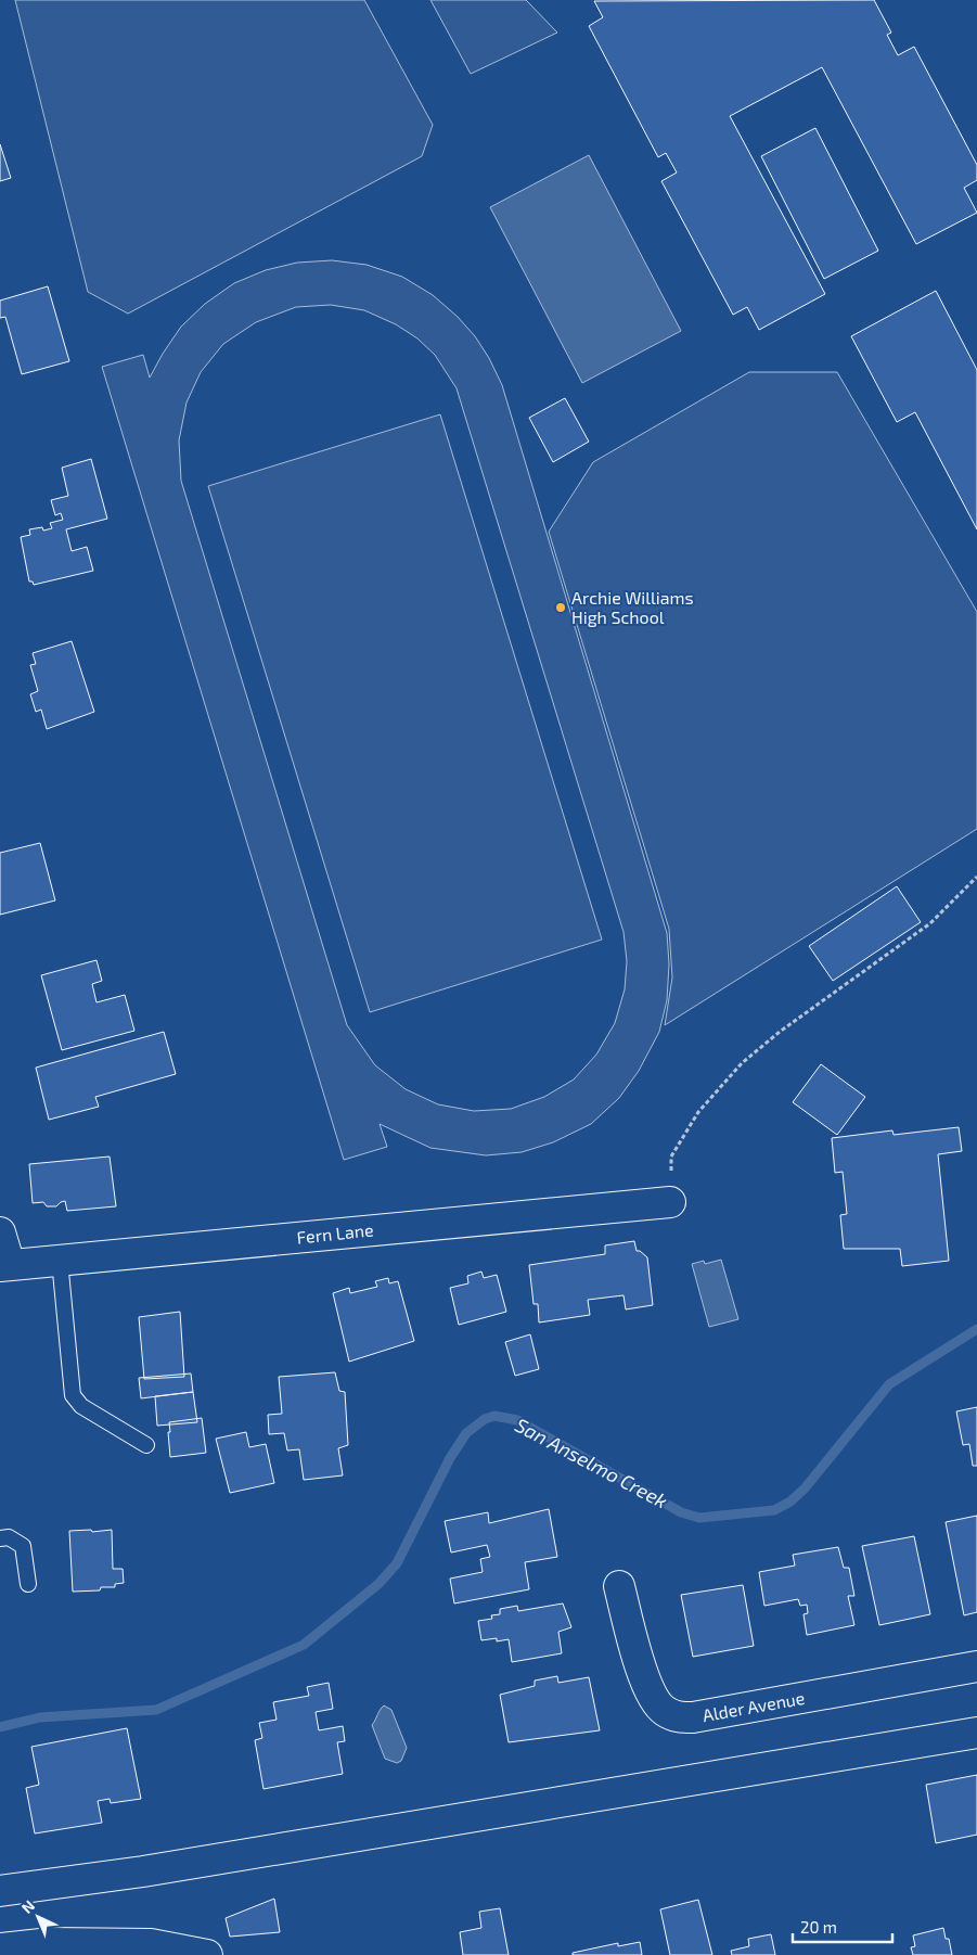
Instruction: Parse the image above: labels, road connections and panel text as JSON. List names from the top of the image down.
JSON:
{
  "streets": {
    "street": ["Fern Lane", "Alder Avenue"]
  },
  "water": ["San Anselmo Creek"],
  "places": ["Archie Williams High School"],
  "scale_bar": "20 m",
  "north": "top left"
}
